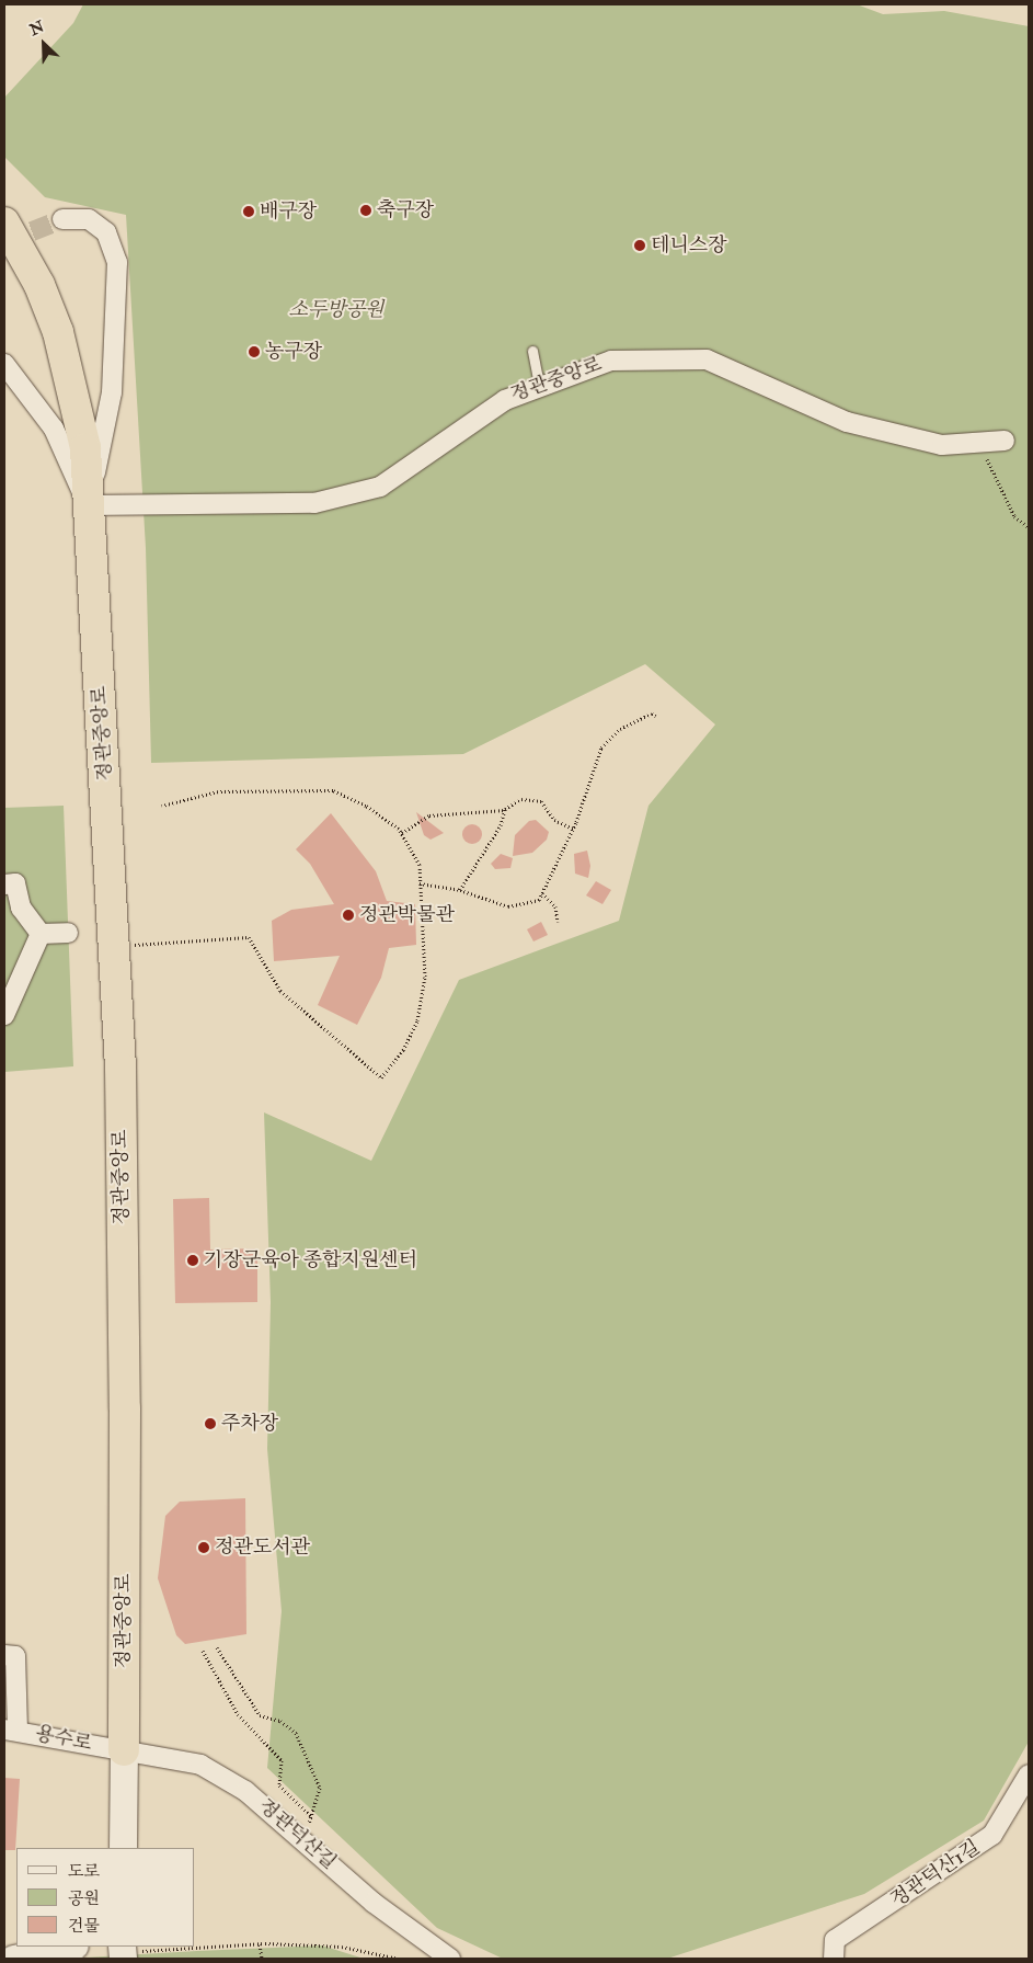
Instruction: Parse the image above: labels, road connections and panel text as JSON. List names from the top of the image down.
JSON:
{
  "streets": {
    "highway": ["정관중앙로"],
    "street": ["용수로", "정관덕산길", "정관덕산1길"]
  },
  "crossings": [
    ["정관중앙로", "용수로"],
    ["정관중앙로", "정관덕산길"],
    ["용수로", "정관덕산길"]
  ],
  "parks": ["소두방공원"],
  "places": [
    "축구장",
    "배구장",
    "테니스장",
    "농구장",
    "정관박물관",
    "기장군육아 종합지원센터",
    "주차장",
    "정관도서관"
  ],
  "legend": ["도로", "공원", "건물"],
  "north": "top left"
}
